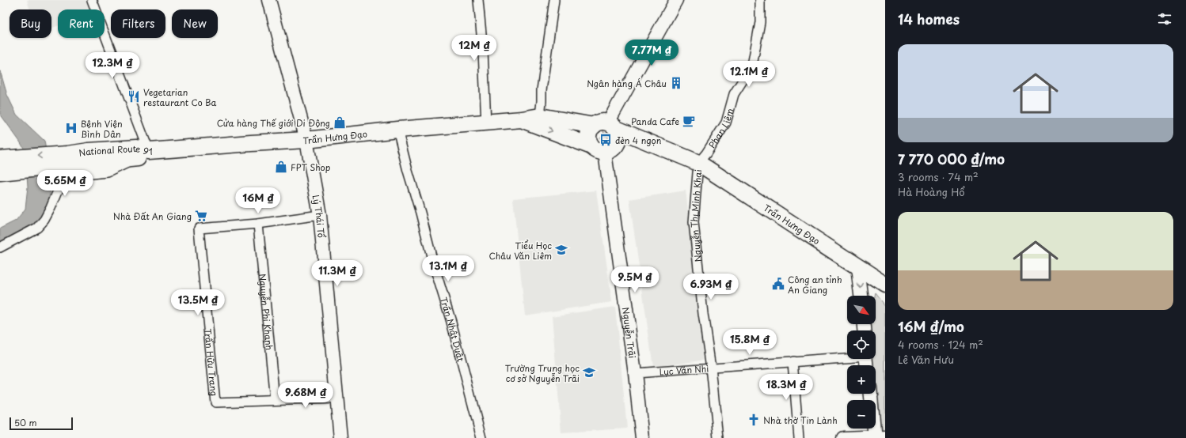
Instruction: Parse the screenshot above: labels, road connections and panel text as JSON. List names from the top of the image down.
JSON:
{
  "streets": {
    "highway": ["Trần Hưng Đạo", "National Route 91"],
    "street": [
      "Phan Liêm",
      "Nguyễn Thị Minh Khai",
      "Lý Thái Tổ",
      "Nguyễn Phi Khanh",
      "Trần Nhật Duật",
      "Nguyễn Trãi",
      "Trần Hữu Trang",
      "Lục Văn Nhì"
    ]
  },
  "crossings": [
    ["Phan Liêm", "Trần Hưng Đạo"],
    ["Phan Liêm", "Nguyễn Thị Minh Khai"],
    ["Trần Hưng Đạo", "National Route 91"],
    ["Trần Hưng Đạo", "Nguyễn Thị Minh Khai"],
    ["Trần Hưng Đạo", "Lý Thái Tổ"],
    ["Trần Hưng Đạo", "Trần Nhật Duật"],
    ["Trần Hưng Đạo", "Nguyễn Trãi"],
    ["Nguyễn Thị Minh Khai", "Lục Văn Nhì"],
    ["Nguyễn Phi Khanh", "Trần Hữu Trang"],
    ["Nguyễn Trãi", "Lục Văn Nhì"]
  ],
  "places": {
    "building": ["Ngân hàng Á Châu"],
    "restaurant": ["Vegetarian restaurant Co Ba"],
    "cafe": ["Panda Cafe"],
    "shop": ["Cửa hàng Thế giới Di Động", "FPT Shop"],
    "hospital": ["Bệnh Viện Bình Dân"],
    "bus stop": ["đèn 4 ngọn"],
    "supermarket": ["Nhà Đất An Giang"],
    "school or university": ["Tiểu Học Châu Văn Liêm", "Trường Trung học cơ sở Nguyễn Trãi"],
    "public building": ["Công an tỉnh An Giang"],
    "church": ["Nhà thờ Tin Lành"]
  },
  "scale_bar": "50 m",
  "north": "bottom right",
  "page": {
    "heading": "14 homes",
    "chip": [
      "Buy",
      "Rent",
      "Filters",
      "New"
    ],
    "price": [
      "12M ₫",
      "7.77M ₫",
      "12.3M ₫",
      "12.1M ₫",
      "5.65M ₫",
      "16M ₫",
      "13.1M ₫",
      "11.3M ₫",
      "9.5M ₫",
      "6.93M ₫",
      "13.5M ₫",
      "15.8M ₫",
      "18.3M ₫",
      "9.68M ₫"
    ],
    "list": [
      {
        "name": "7 770 000 ₫/mo",
        "note": "3 rooms · 74 m² · Hà Hoàng Hổ"
      },
      {
        "name": "16M ₫/mo",
        "note": "4 rooms · 124 m² · Lê Văn Hưu"
      }
    ],
    "map_buttons": ["+", "−"],
    "scale": "50 m"
  }
}
